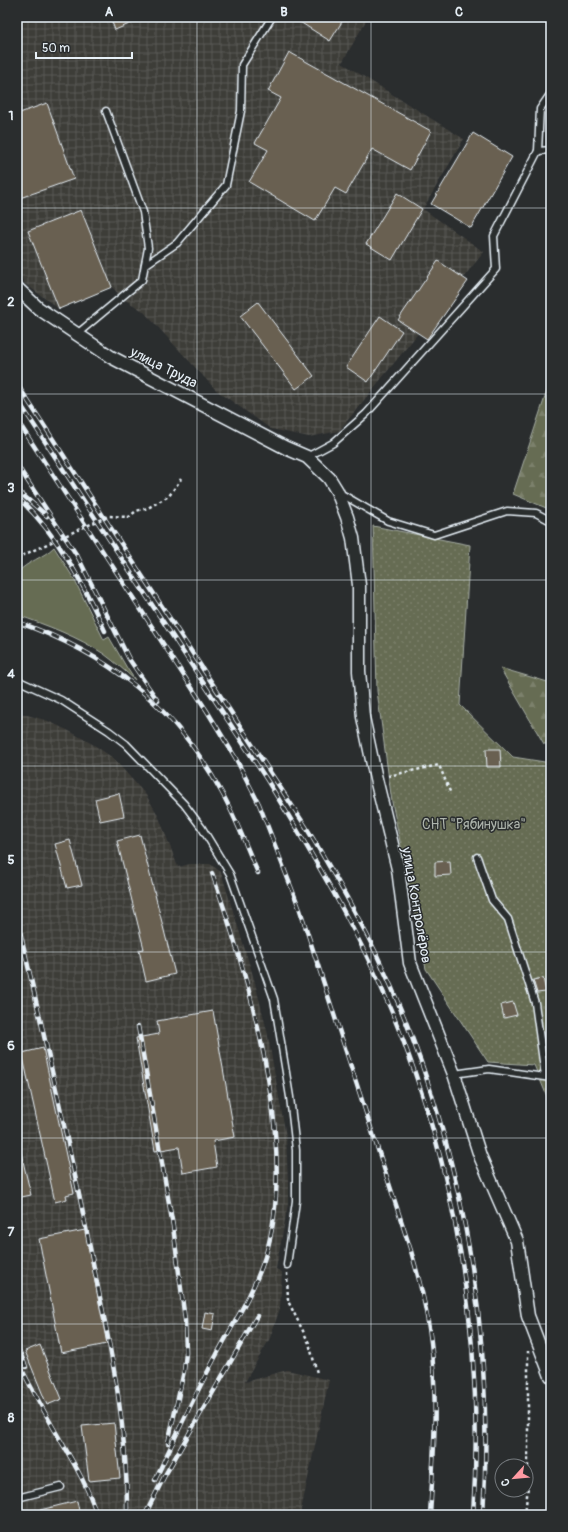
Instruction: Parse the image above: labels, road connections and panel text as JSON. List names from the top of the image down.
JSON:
{
  "streets": {
    "street": ["улица Труда", "улица Контролёров"]
  },
  "crossings": [
    ["улица Труда", "улица Контролёров"]
  ],
  "parks": ["СНТ \"Рябинушка\""],
  "scale_bar": "50 m",
  "north": "bottom left",
  "grid": {
    "columns": ["A", "B", "C"],
    "rows": [
      "1",
      "2",
      "3",
      "4",
      "5",
      "6",
      "7",
      "8"
    ]
  }
}
